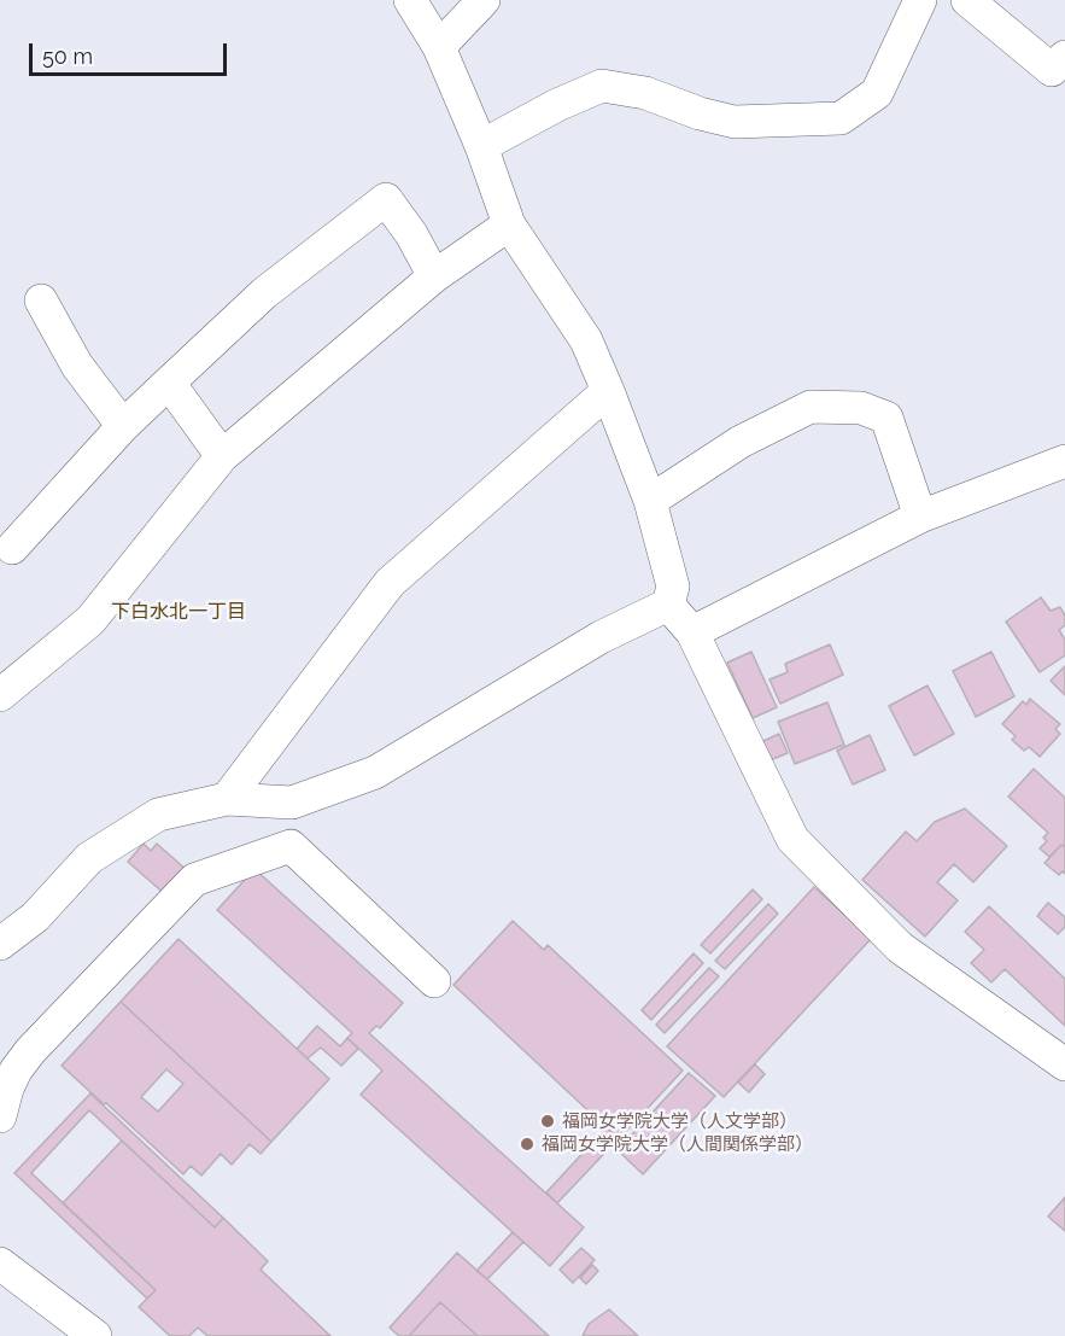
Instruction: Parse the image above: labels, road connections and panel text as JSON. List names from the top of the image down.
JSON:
{
  "districts": ["下白水北一丁目"],
  "places": ["福岡女学院大学（人文学部）", "福岡女学院大学（人間関係学部）"],
  "scale_bar": "50 m"
}
